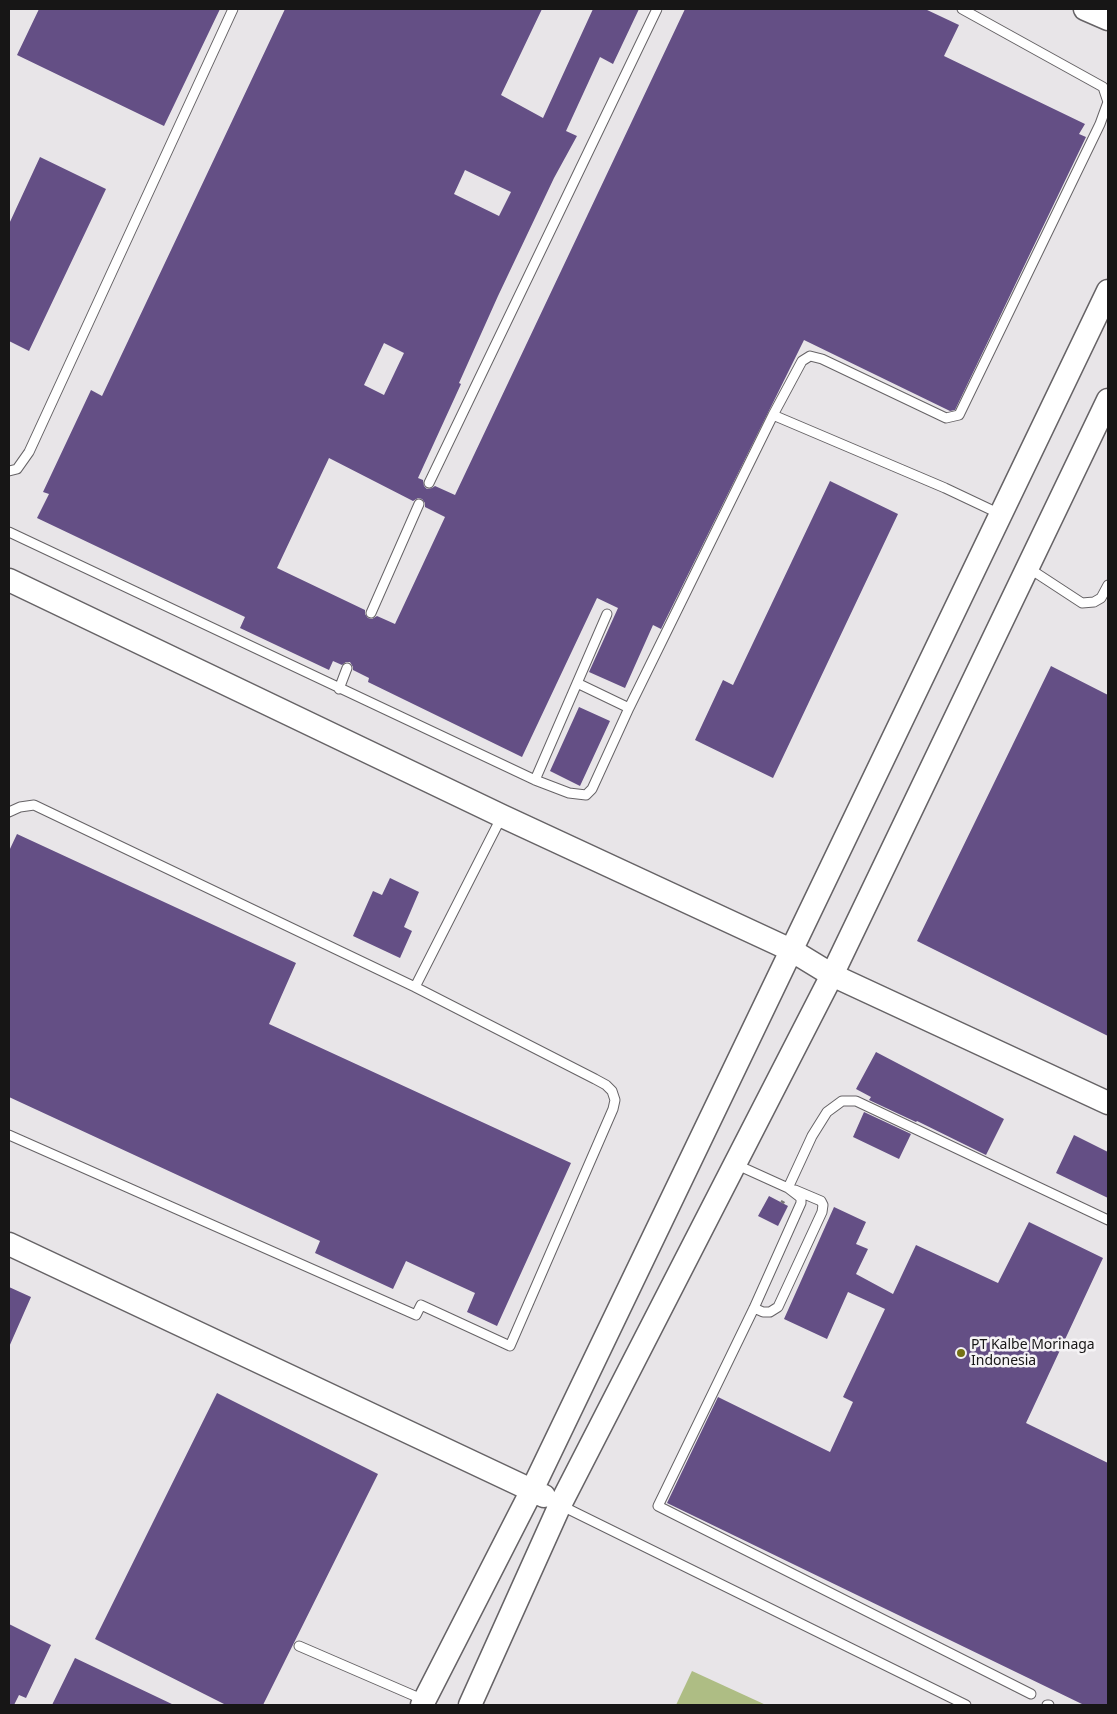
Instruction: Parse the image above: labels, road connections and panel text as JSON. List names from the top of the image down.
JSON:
{
  "places": ["PT Kalbe Morinaga Indonesia"]
}
